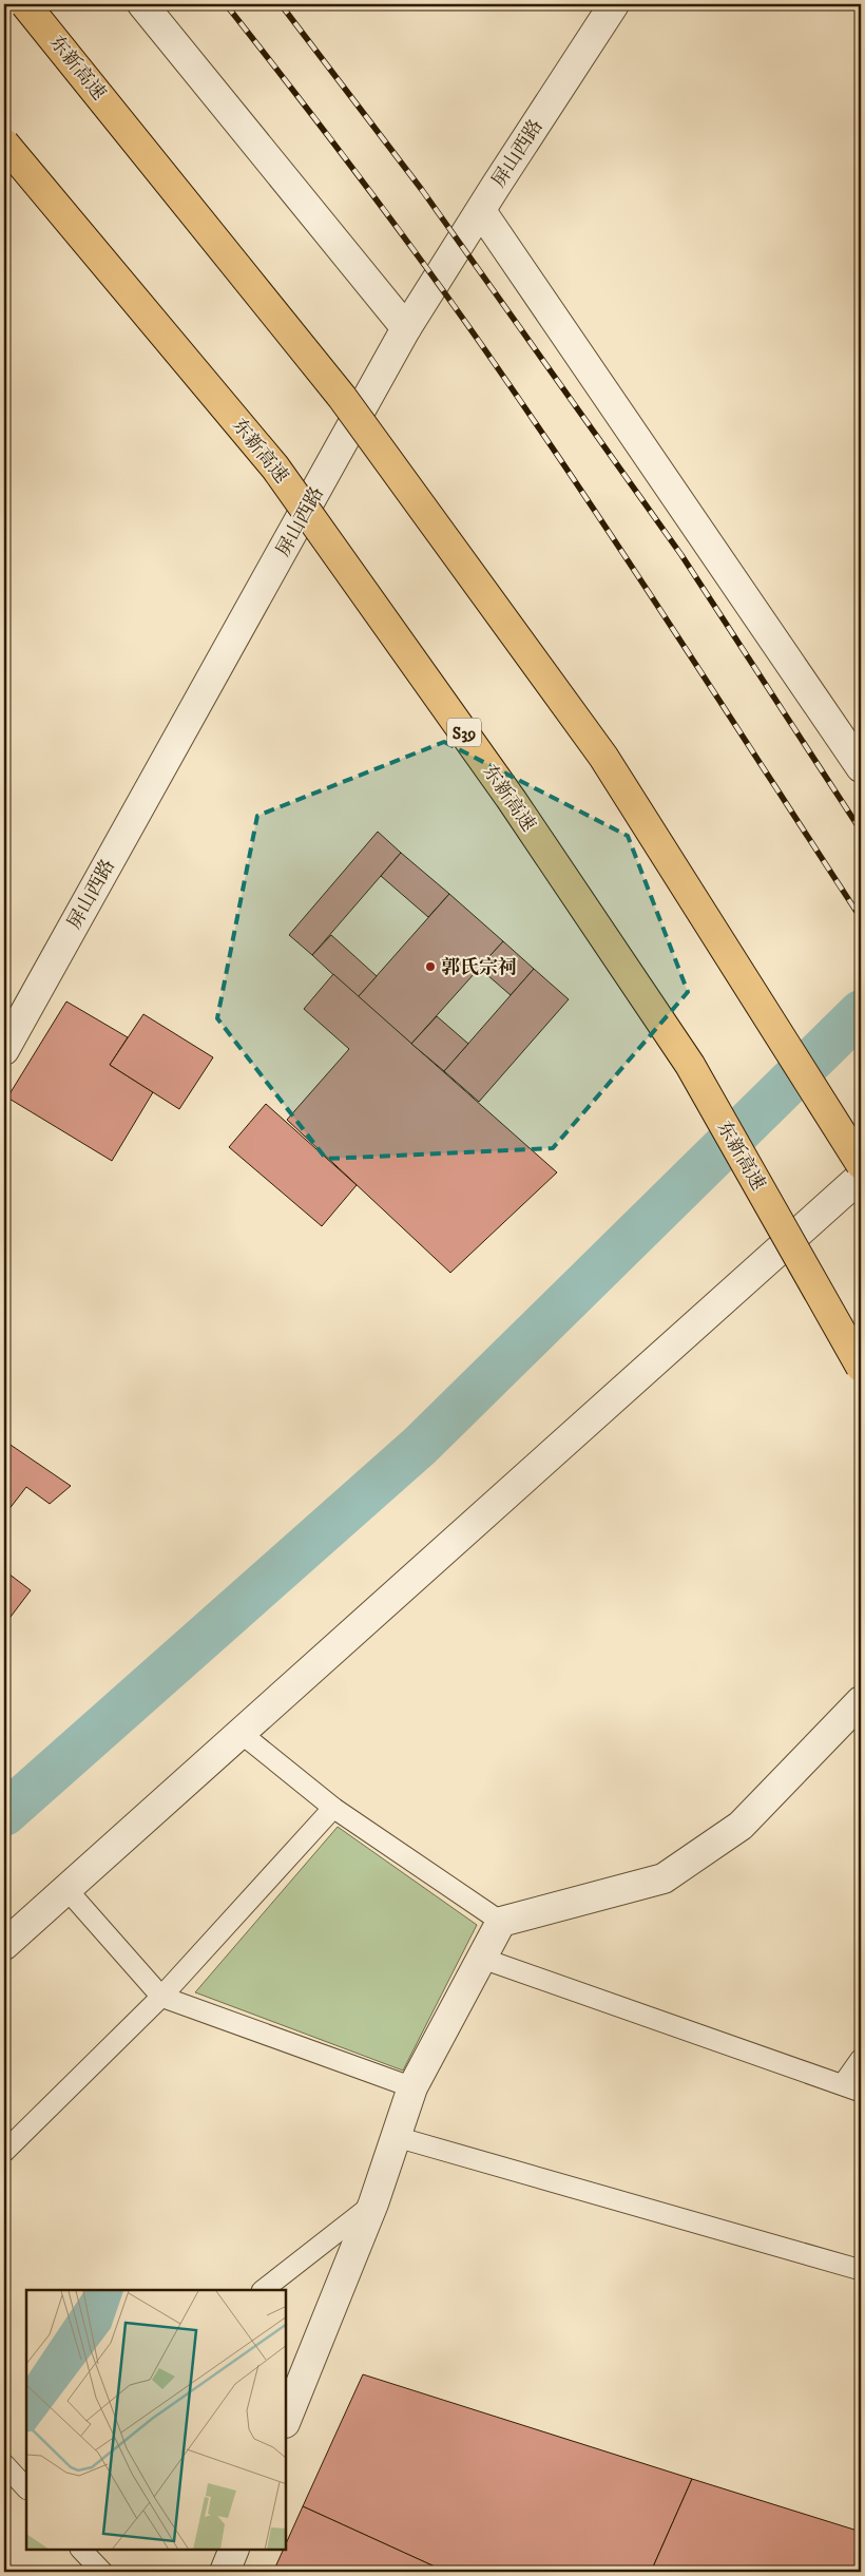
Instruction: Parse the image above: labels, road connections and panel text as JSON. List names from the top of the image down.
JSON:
{
  "streets": {
    "highway": ["东新高速", "S39"],
    "street": ["屏山西路"]
  },
  "places": ["郭氏宗祠"]
}
